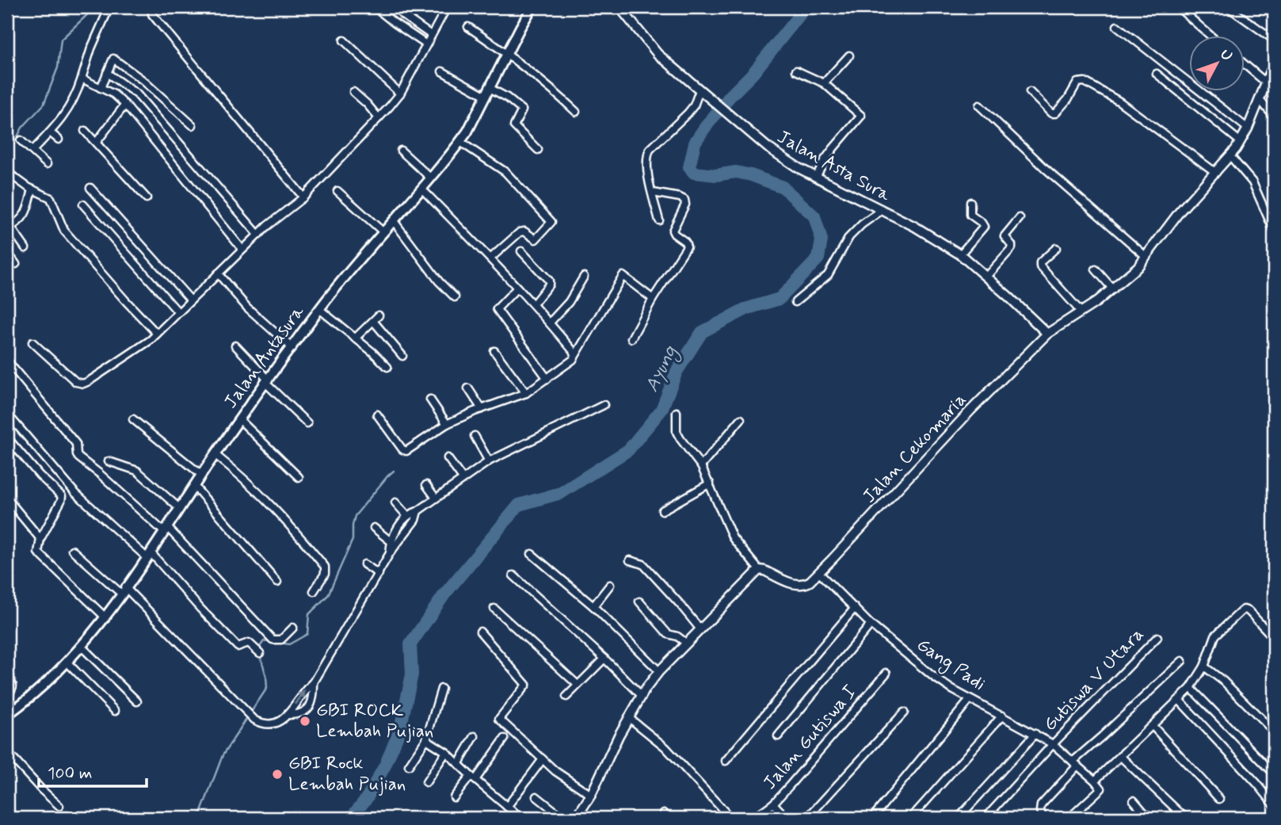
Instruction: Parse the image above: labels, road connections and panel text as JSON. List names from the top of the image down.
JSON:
{
  "streets": {
    "main road": ["Jalan Antasura"],
    "street": [
      "Jalan Asta Sura",
      "Jalan Cekomaria",
      "Gang Padi",
      "Gutiswa V Utara",
      "Jalan Gutiswa I"
    ]
  },
  "crossings": [
    ["Jalan Asta Sura", "Jalan Cekomaria"],
    ["Jalan Cekomaria", "Gang Padi"],
    ["Gang Padi", "Gutiswa V Utara"]
  ],
  "water": ["Ayung"],
  "places": ["GBI ROCK Lembah Pujian", "GBI Rock Lembah Pujian"],
  "scale_bar": "100 m",
  "north": "top right"
}
